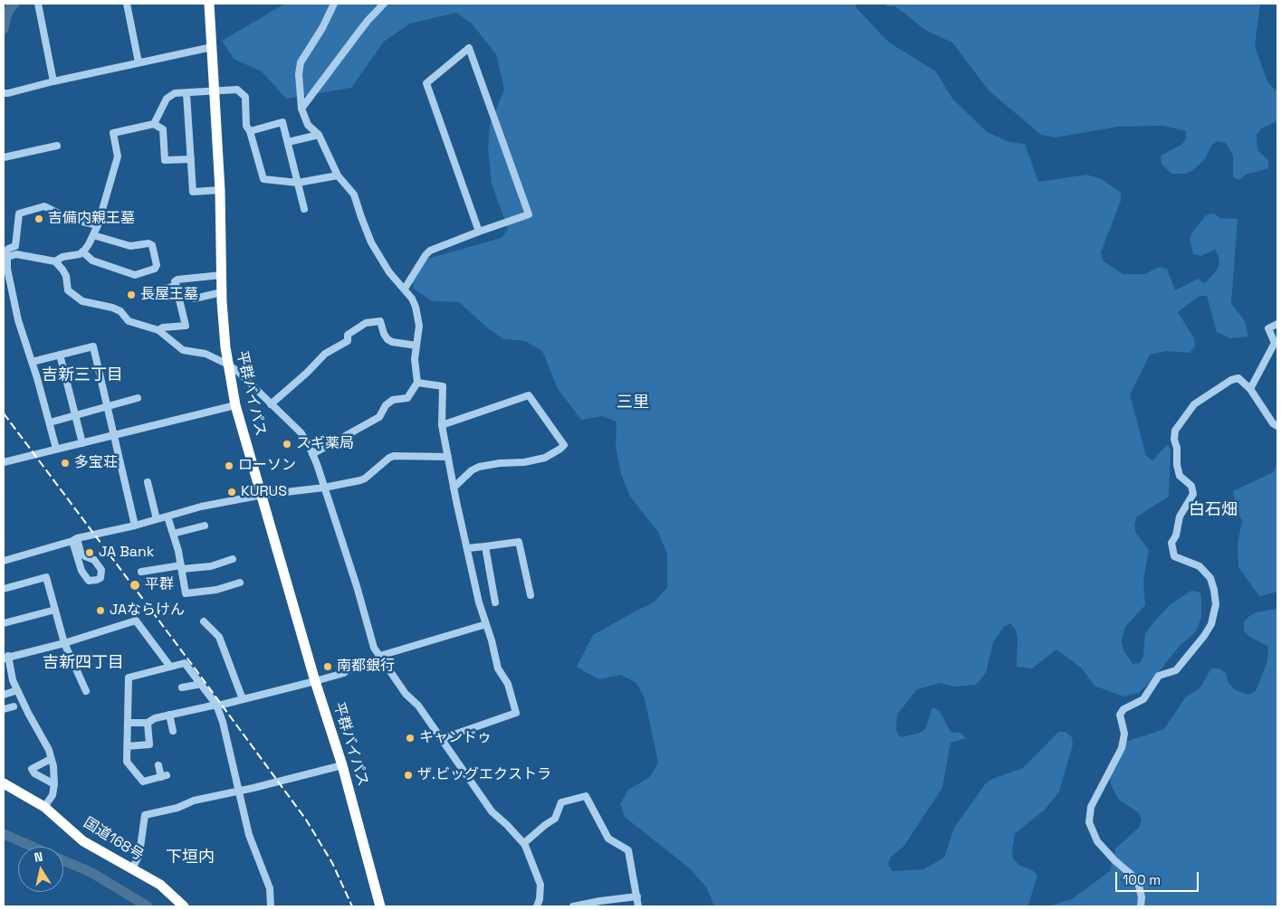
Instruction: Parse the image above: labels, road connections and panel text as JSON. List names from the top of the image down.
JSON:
{
  "streets": {
    "highway": ["平群バイパス", "国道168号"]
  },
  "districts": [
    "吉新三丁目",
    "三里",
    "白石畑",
    "吉新四丁目",
    "下垣内"
  ],
  "places": [
    "吉備内親王墓",
    "長屋王墓",
    "スギ薬局",
    "多宝荘",
    "ローソン",
    "KURUS",
    "JA Bank",
    "平群",
    "JAならけん",
    "南都銀行",
    "キャンドゥ",
    "ザ.ビッグエクストラ"
  ],
  "scale_bar": "100 m",
  "north": "top"
}
